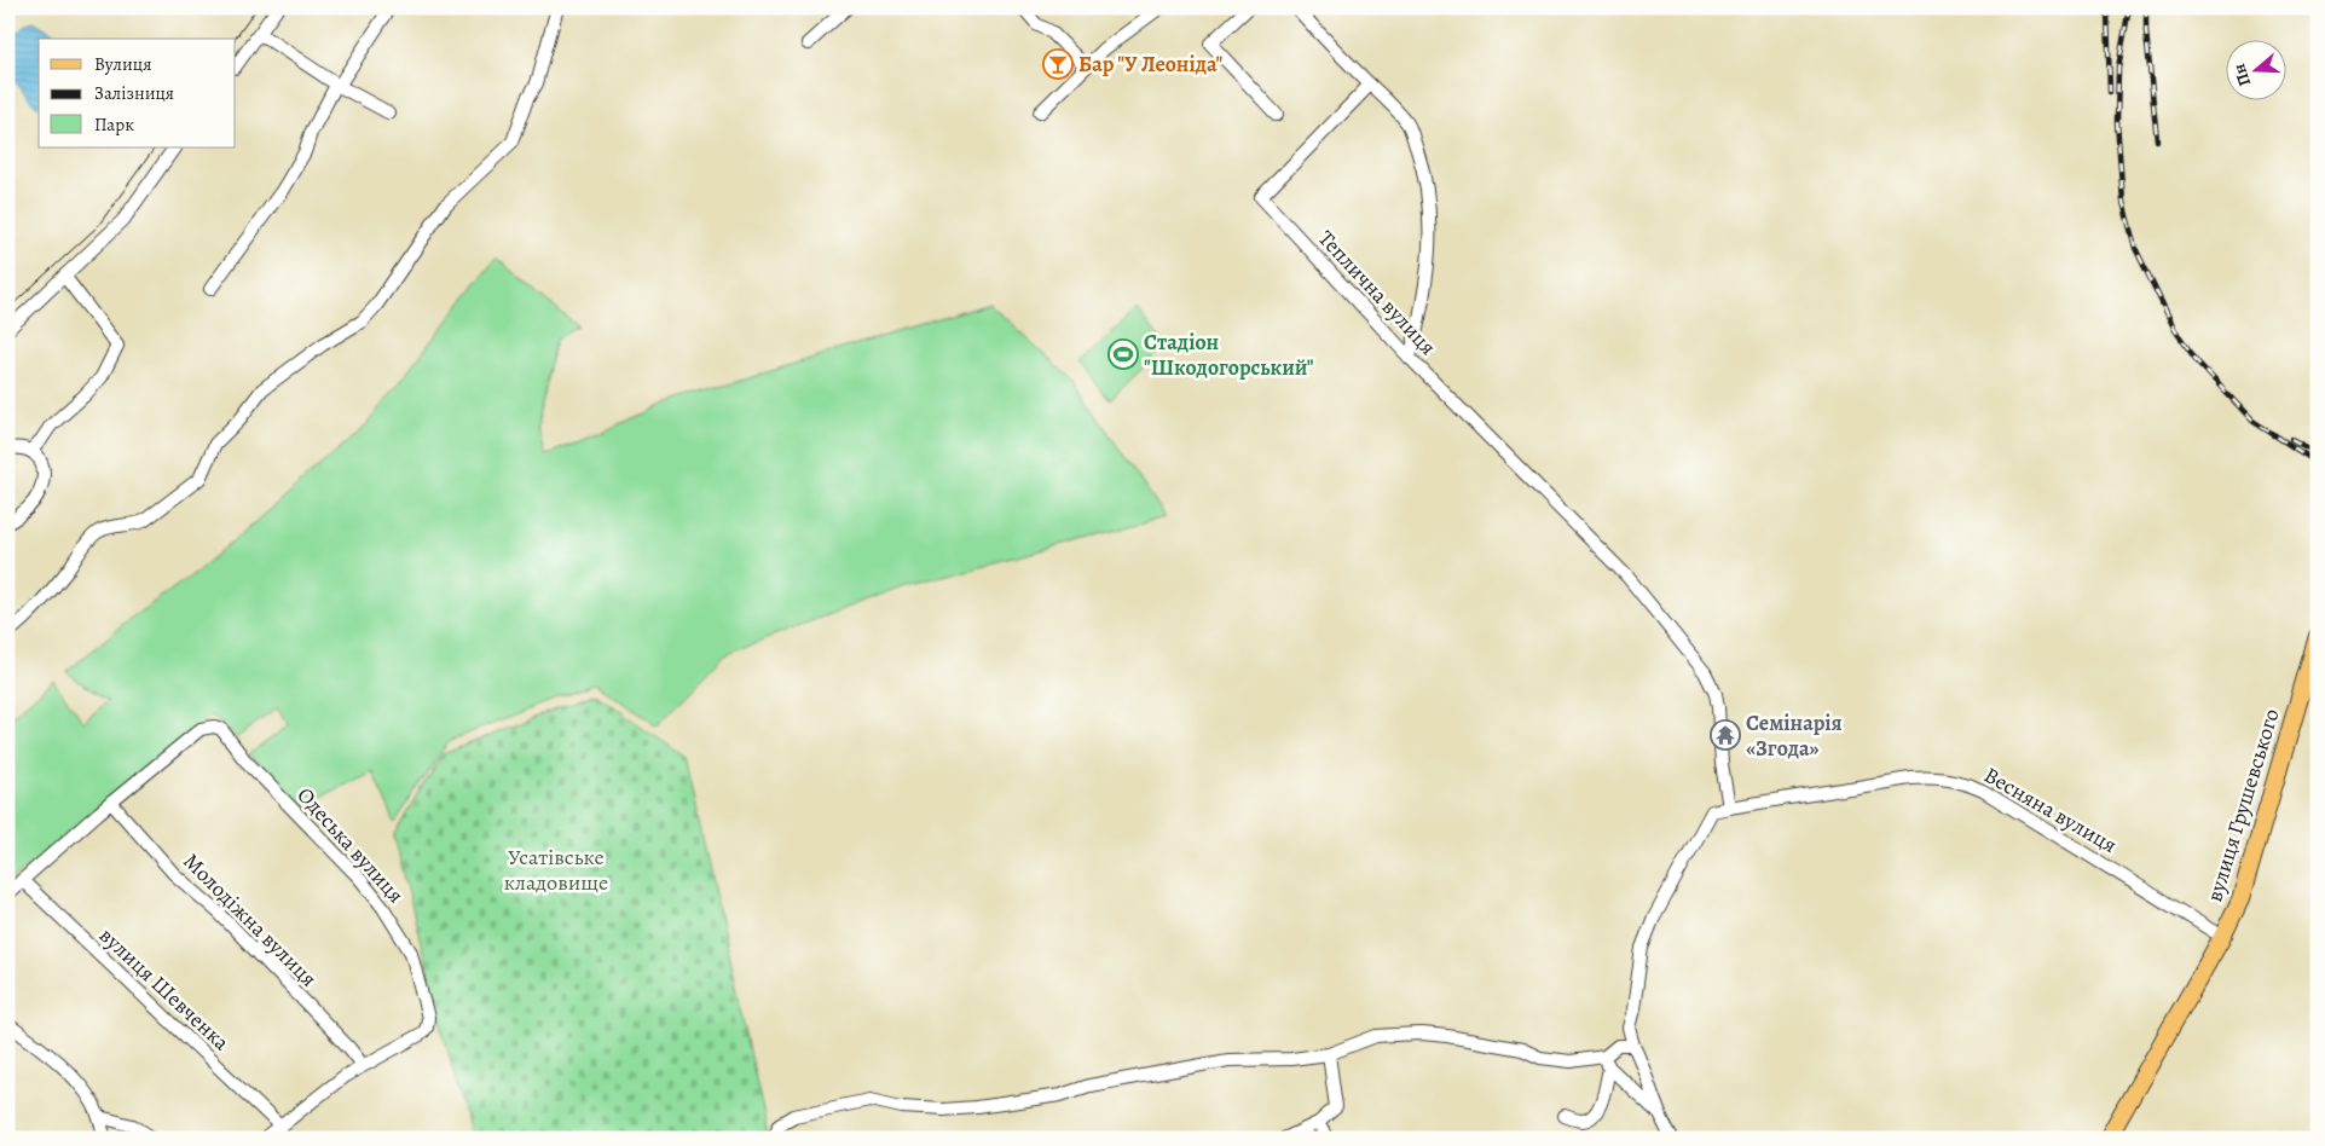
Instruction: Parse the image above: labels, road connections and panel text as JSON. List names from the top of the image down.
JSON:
{
  "streets": {
    "main road": ["вулиця Грушевського"],
    "street": [
      "Теплична вулиця",
      "Весняна вулиця",
      "Одеська вулиця",
      "Молодіжна вулиця",
      "вулиця Шевченка"
    ]
  },
  "crossings": [
    ["Теплична вулиця", "Весняна вулиця"],
    ["вулиця Грушевського", "Весняна вулиця"],
    ["Одеська вулиця", "Молодіжна вулиця"]
  ],
  "parks": ["Усатівське кладовище"],
  "places": {
    "bar": ["Бар \"У Леоніда\""],
    "sports": ["Стадіон \"Шкодогорський\""],
    "temple": ["Семінарія «Згода»"]
  },
  "legend": ["Вулиця", "Залізниця", "Парк"],
  "north": "left"
}
